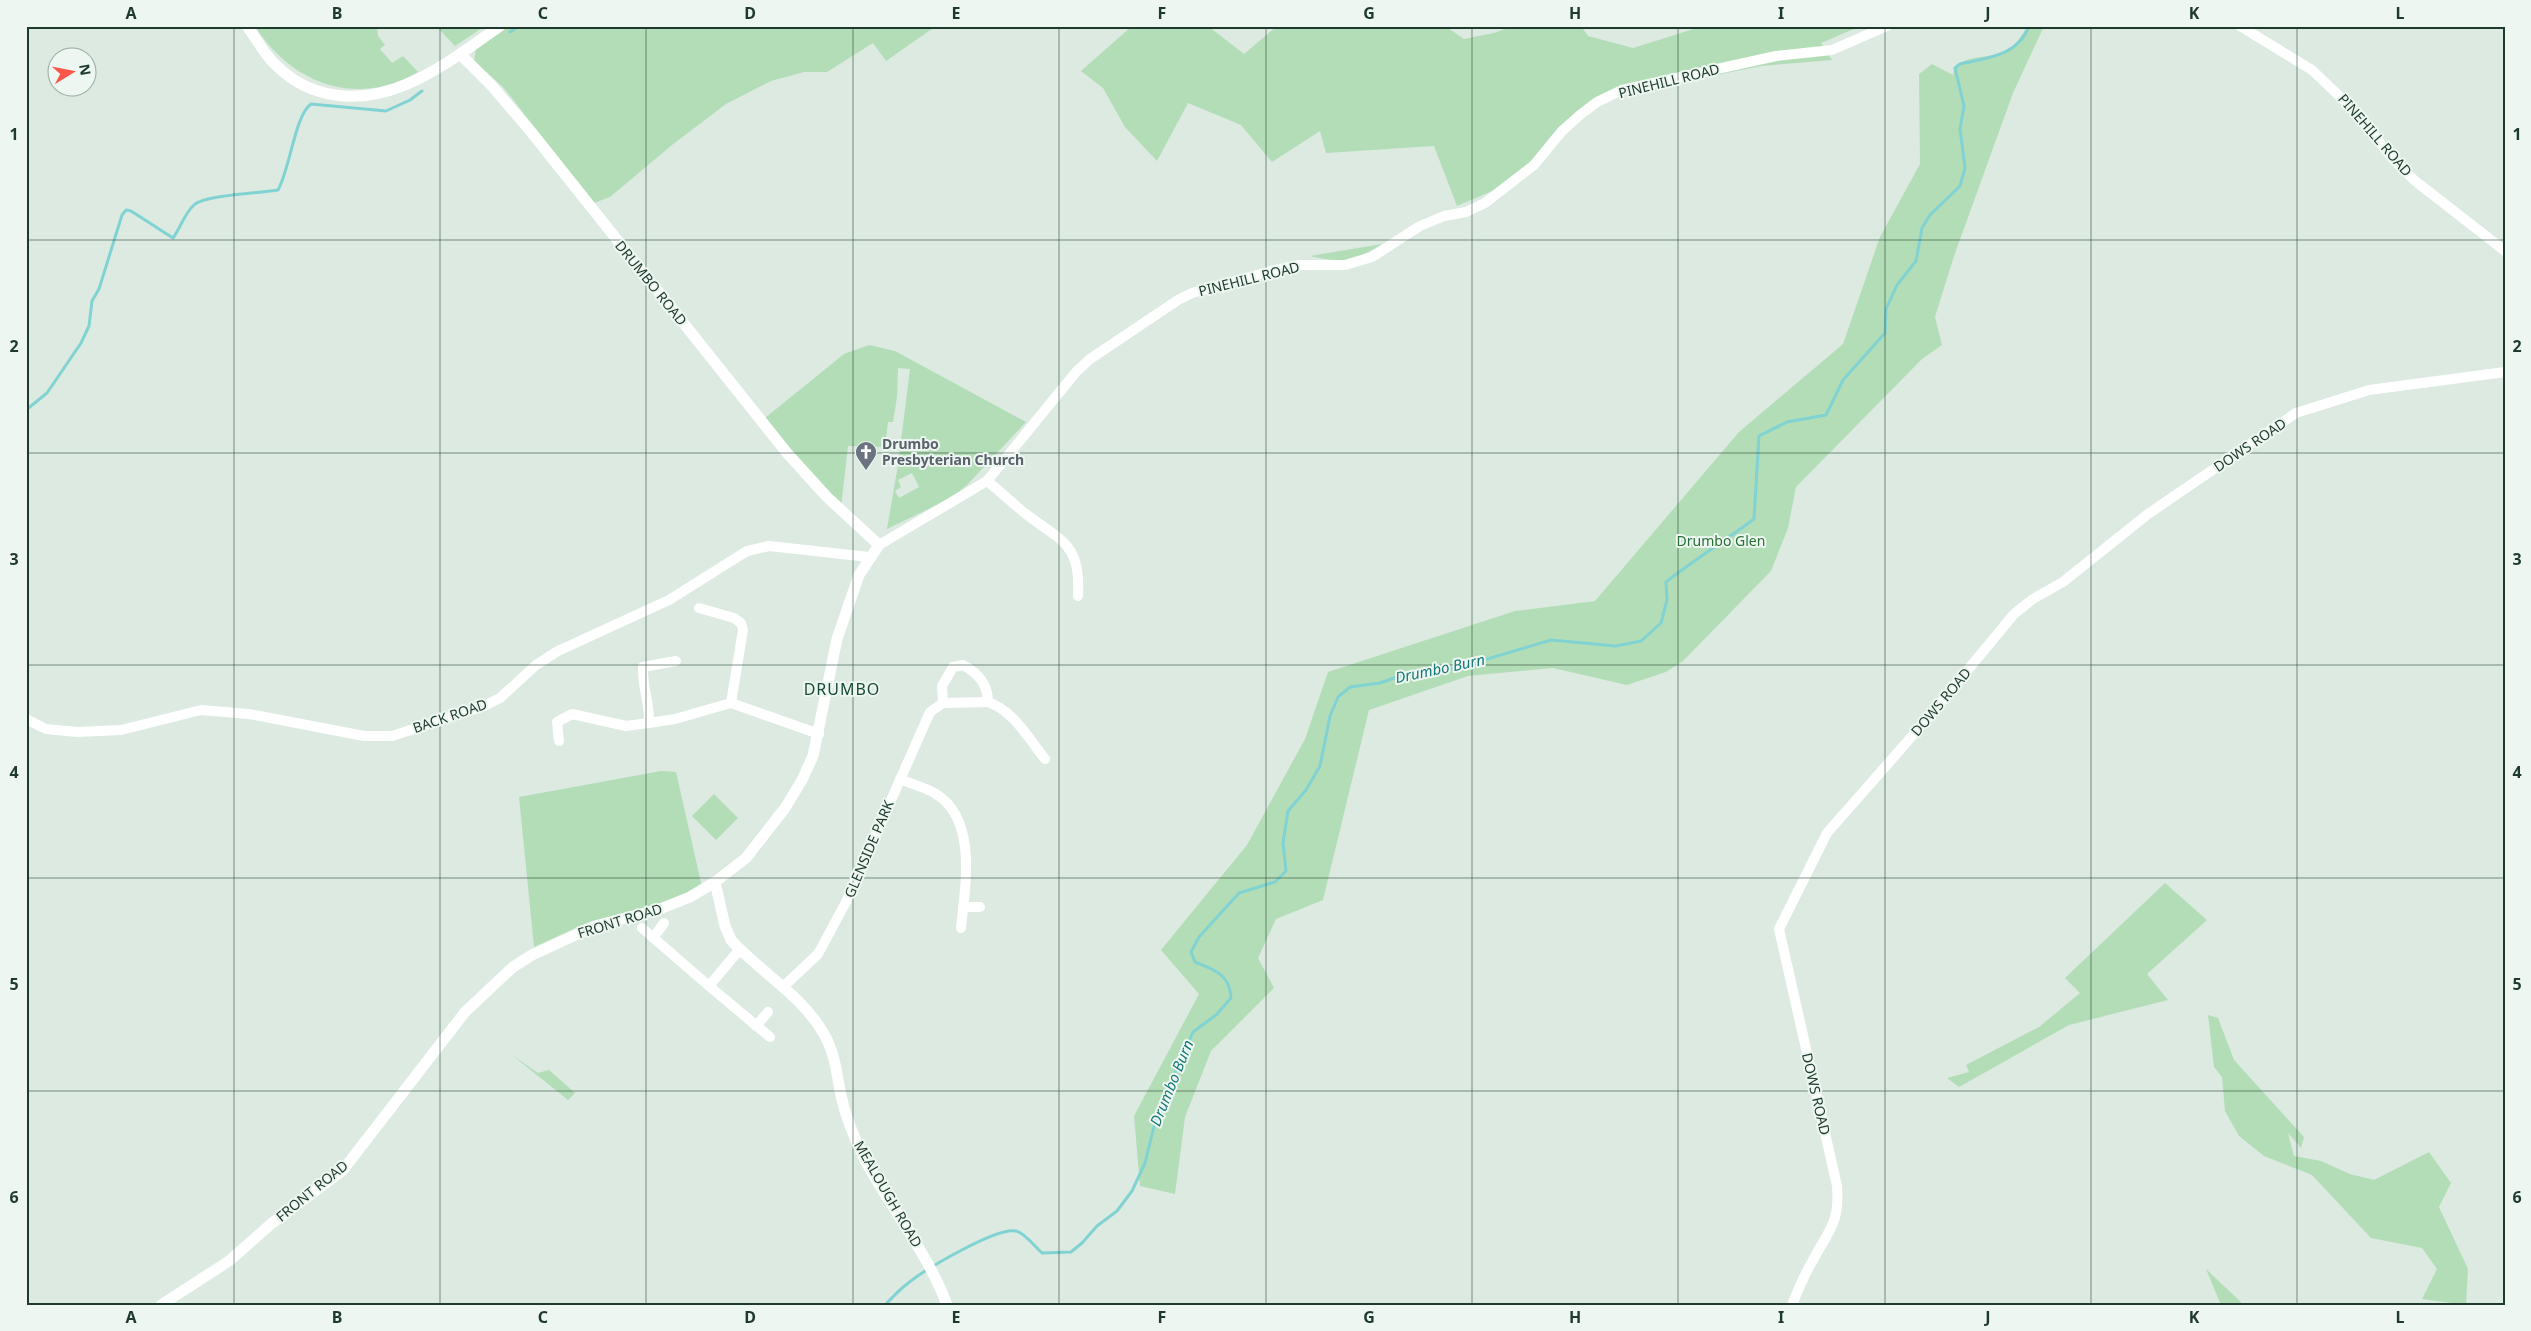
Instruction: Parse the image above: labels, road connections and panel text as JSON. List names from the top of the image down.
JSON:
{
  "streets": {
    "street": [
      "PINEHILL ROAD",
      "DRUMBO ROAD",
      "DOWS ROAD",
      "BACK ROAD",
      "GLENSIDE PARK",
      "FRONT ROAD",
      "MEALOUGH ROAD"
    ]
  },
  "crossings": [
    ["PINEHILL ROAD", "DRUMBO ROAD"],
    ["PINEHILL ROAD", "FRONT ROAD"],
    ["DRUMBO ROAD", "FRONT ROAD"],
    ["BACK ROAD", "FRONT ROAD"],
    ["GLENSIDE PARK", "MEALOUGH ROAD"],
    ["FRONT ROAD", "MEALOUGH ROAD"]
  ],
  "districts": ["DRUMBO"],
  "water": ["Drumbo Burn"],
  "parks": ["Drumbo Glen"],
  "places": {
    "church": ["Drumbo Presbyterian Church"]
  },
  "north": "right",
  "grid": {
    "columns": [
      "A",
      "B",
      "C",
      "D",
      "E",
      "F",
      "G",
      "H",
      "I",
      "J",
      "K",
      "L"
    ],
    "rows": [
      "1",
      "2",
      "3",
      "4",
      "5",
      "6"
    ]
  }
}
